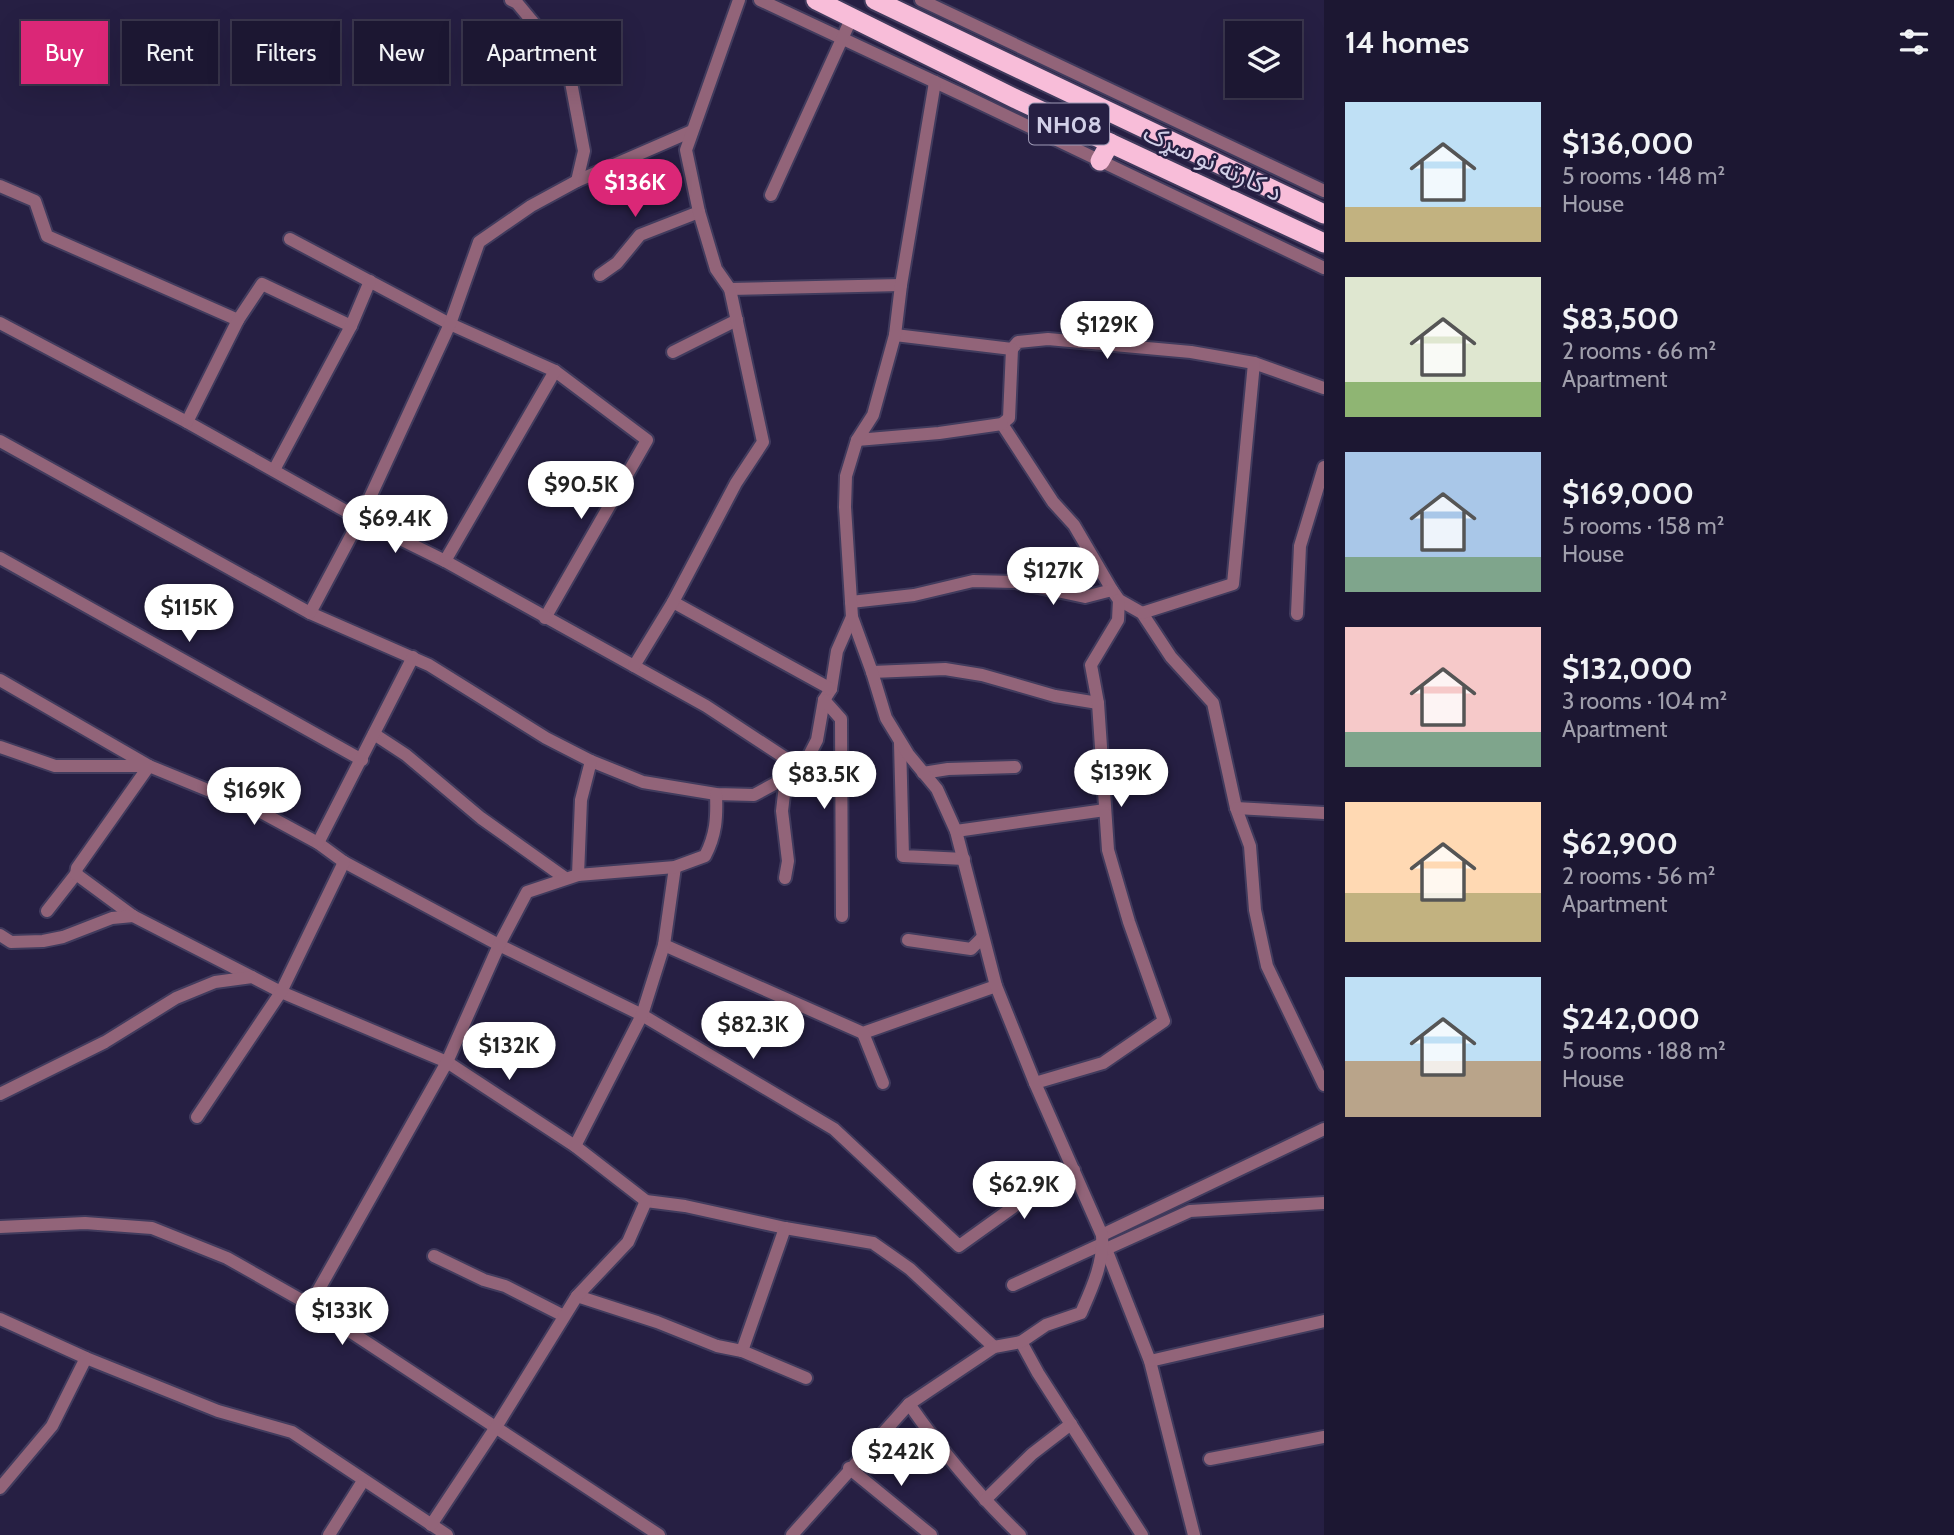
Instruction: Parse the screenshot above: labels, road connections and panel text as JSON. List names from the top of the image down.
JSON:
{
  "streets": {
    "highway": ["NH08", "د کارته نو سړک"]
  },
  "page": {
    "heading": "14 homes",
    "chip": [
      "Buy",
      "Rent",
      "Filters",
      "New",
      "Apartment"
    ],
    "list": [
      {
        "name": "$136,000",
        "note": "5 rooms · 148 m² · House"
      },
      {
        "name": "$83,500",
        "note": "2 rooms · 66 m² · Apartment"
      },
      {
        "name": "$169,000",
        "note": "5 rooms · 158 m² · House"
      },
      {
        "name": "$132,000",
        "note": "3 rooms · 104 m² · Apartment"
      },
      {
        "name": "$62,900",
        "note": "2 rooms · 56 m² · Apartment"
      },
      {
        "name": "$242,000",
        "note": "5 rooms · 188 m² · House"
      }
    ],
    "price": [
      "$136K",
      "$129K",
      "$90.5K",
      "$69.4K",
      "$127K",
      "$115K",
      "$139K",
      "$83.5K",
      "$169K",
      "$82.3K",
      "$132K",
      "$62.9K",
      "$133K",
      "$242K"
    ]
  }
}
